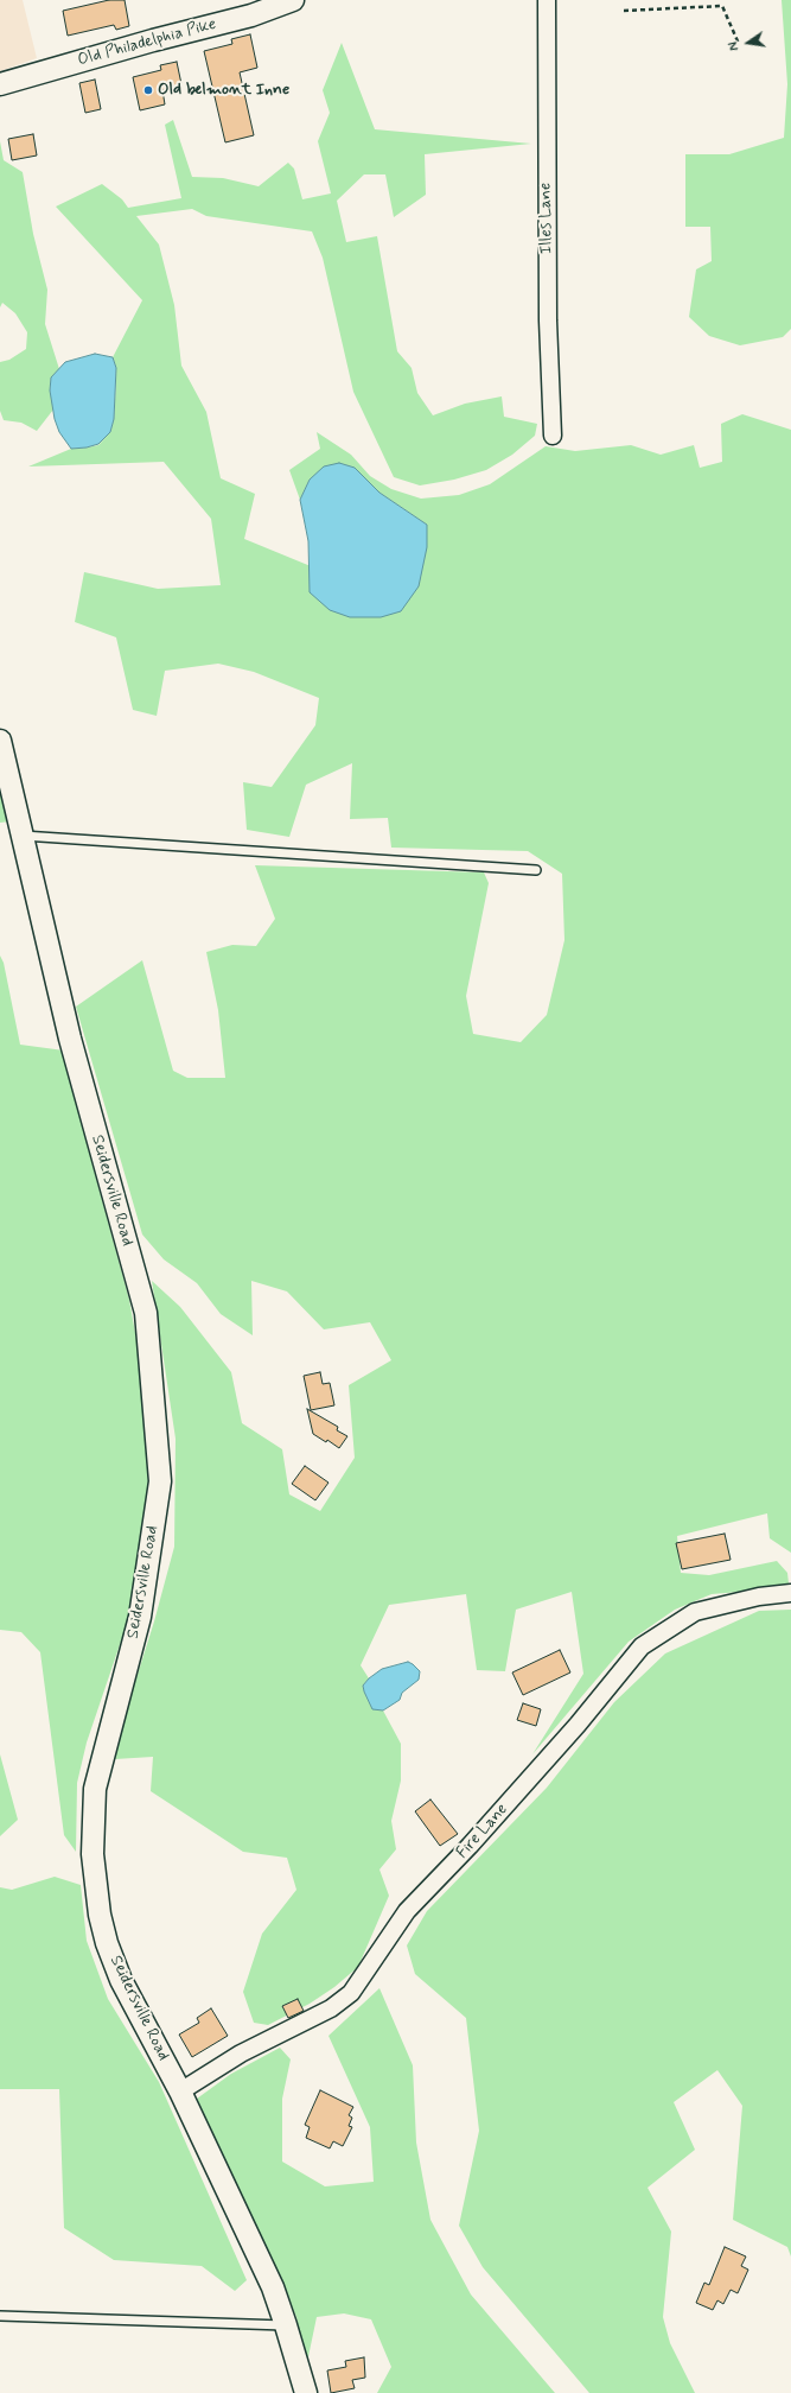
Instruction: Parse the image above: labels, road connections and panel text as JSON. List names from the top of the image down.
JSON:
{
  "streets": {
    "street": [
      "Old Philadelphia Pike",
      "Illes Lane",
      "Seidersville Road",
      "Fire Lane"
    ]
  },
  "crossings": [
    ["Seidersville Road", "Fire Lane"]
  ],
  "places": ["Old belmont Inne"],
  "north": "left"
}
